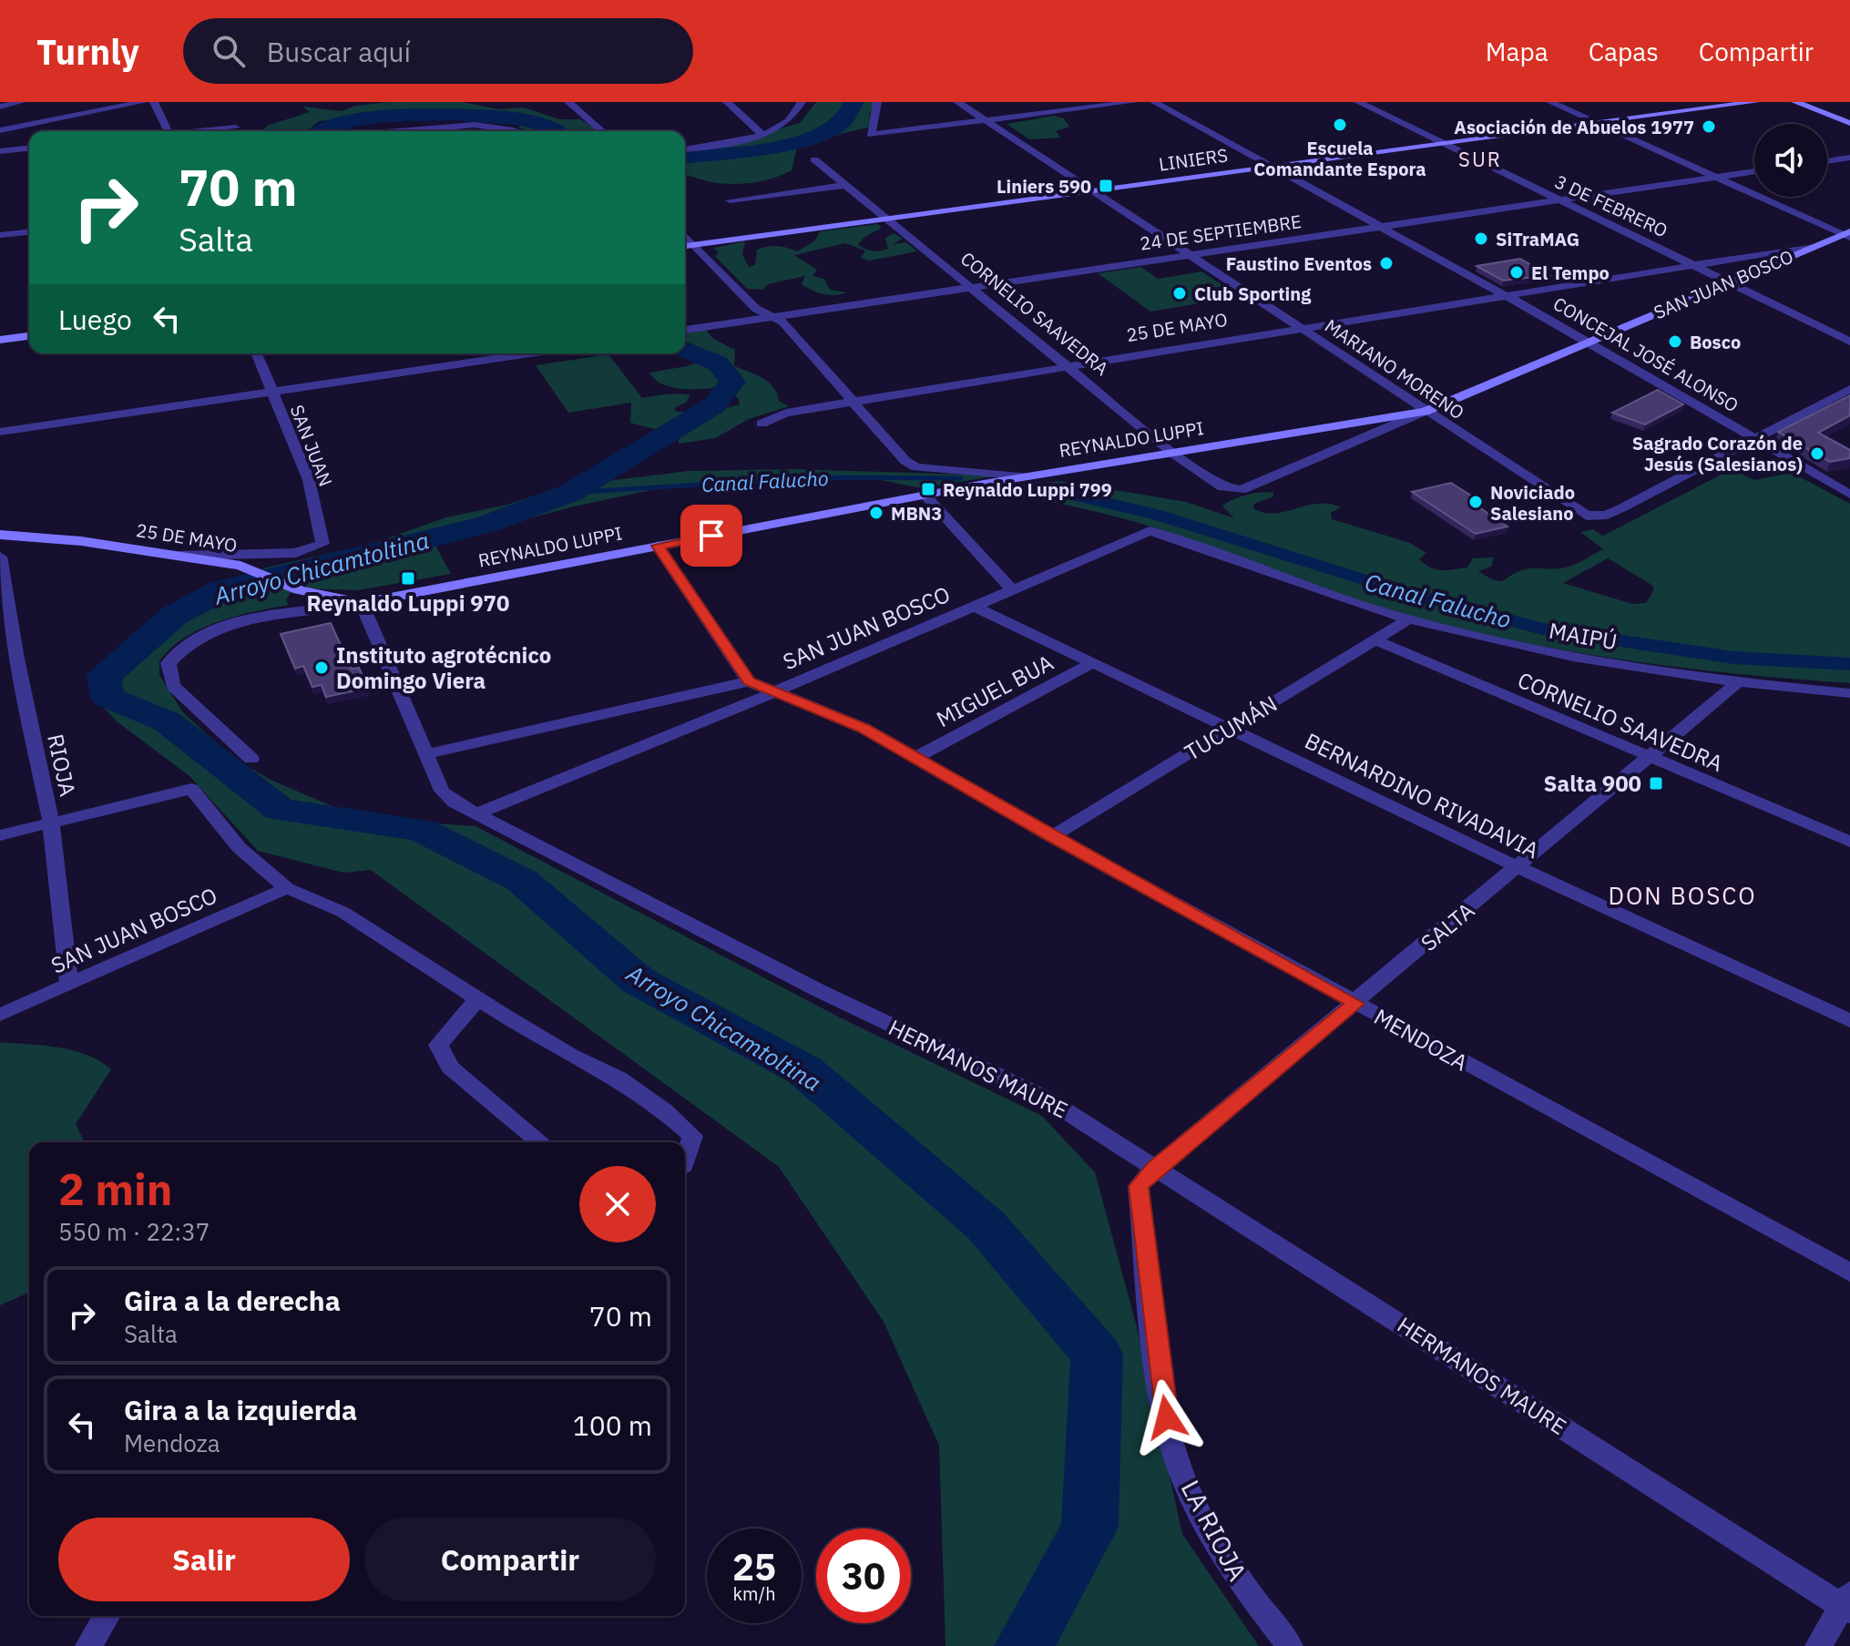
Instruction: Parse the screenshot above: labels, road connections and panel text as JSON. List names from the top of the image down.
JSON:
{
  "streets": {
    "street": [
      "LINIERS",
      "3 DE FEBRERO",
      "24 DE SEPTIEMBRE",
      "SAN JUAN BOSCO",
      "CORNELIO SAAVEDRA",
      "25 DE MAYO",
      "CONCEJAL JOSÉ ALONSO",
      "MARIANO MORENO",
      "REYNALDO LUPPI",
      "SAN JUAN",
      "MAIPÚ",
      "MIGUEL BUA",
      "TUCUMÁN",
      "RIOJA",
      "BERNARDINO RIVADAVIA",
      "SALTA",
      "MENDOZA",
      "HERMANOS MAURE",
      "LA RIOJA"
    ]
  },
  "crossings": [
    ["LINIERS", "3 DE FEBRERO"],
    ["LINIERS", "CORNELIO SAAVEDRA"],
    ["LINIERS", "CONCEJAL JOSÉ ALONSO"],
    ["LINIERS", "MARIANO MORENO"],
    ["3 DE FEBRERO", "24 DE SEPTIEMBRE"],
    ["3 DE FEBRERO", "SAN JUAN BOSCO"],
    ["3 DE FEBRERO", "25 DE MAYO"],
    ["24 DE SEPTIEMBRE", "CORNELIO SAAVEDRA"],
    ["24 DE SEPTIEMBRE", "CONCEJAL JOSÉ ALONSO"],
    ["24 DE SEPTIEMBRE", "MARIANO MORENO"],
    ["SAN JUAN BOSCO", "CORNELIO SAAVEDRA"],
    ["SAN JUAN BOSCO", "25 DE MAYO"],
    ["SAN JUAN BOSCO", "CONCEJAL JOSÉ ALONSO"],
    ["SAN JUAN BOSCO", "MARIANO MORENO"],
    ["SAN JUAN BOSCO", "REYNALDO LUPPI"],
    ["SAN JUAN BOSCO", "MAIPÚ"],
    ["SAN JUAN BOSCO", "RIOJA"],
    ["SAN JUAN BOSCO", "BERNARDINO RIVADAVIA"],
    ["SAN JUAN BOSCO", "MENDOZA"],
    ["SAN JUAN BOSCO", "HERMANOS MAURE"],
    ["CORNELIO SAAVEDRA", "25 DE MAYO"],
    ["CORNELIO SAAVEDRA", "REYNALDO LUPPI"],
    ["CORNELIO SAAVEDRA", "TUCUMÁN"],
    ["CORNELIO SAAVEDRA", "SALTA"],
    ["25 DE MAYO", "CONCEJAL JOSÉ ALONSO"],
    ["25 DE MAYO", "MARIANO MORENO"],
    ["25 DE MAYO", "REYNALDO LUPPI"],
    ["25 DE MAYO", "SAN JUAN"],
    ["25 DE MAYO", "HERMANOS MAURE"],
    ["CONCEJAL JOSÉ ALONSO", "MARIANO MORENO"],
    ["MARIANO MORENO", "REYNALDO LUPPI"],
    ["REYNALDO LUPPI", "MENDOZA"],
    ["REYNALDO LUPPI", "HERMANOS MAURE"],
    ["MAIPÚ", "TUCUMÁN"],
    ["MAIPÚ", "SALTA"],
    ["MIGUEL BUA", "BERNARDINO RIVADAVIA"],
    ["MIGUEL BUA", "MENDOZA"],
    ["TUCUMÁN", "BERNARDINO RIVADAVIA"],
    ["TUCUMÁN", "MENDOZA"],
    ["BERNARDINO RIVADAVIA", "SALTA"],
    ["SALTA", "MENDOZA"],
    ["SALTA", "HERMANOS MAURE"],
    ["HERMANOS MAURE", "LA RIOJA"]
  ],
  "districts": ["SUR", "DON BOSCO"],
  "water": ["Canal Falucho", "Arroyo Chicamtoltina"],
  "places": {
    "other": [
      "Escuela Comandante Espora",
      "Asociación de Abuelos 1977",
      "SiTraMAG",
      "Faustino Eventos",
      "El Tempo",
      "Club Sporting",
      "Bosco",
      "Sagrado Corazón de Jesús (Salesianos)",
      "Noviciado Salesiano",
      "MBN3",
      "Instituto agrotécnico Domingo Viera"
    ],
    "transit": [
      "Liniers 590",
      "Reynaldo Luppi 799",
      "Reynaldo Luppi 970",
      "Salta 900"
    ]
  },
  "page": {
    "header": "Turnly",
    "search": "Buscar aquí",
    "nav": ["Mapa", "Capas", "Compartir"],
    "turn": ["70 m", "Salta"],
    "then": "Luego",
    "heading": ["2 min", "550 m · 22:37"],
    "list": [
      {
        "name": "Gira a la derecha",
        "note": "Salta",
        "value": "70 m"
      },
      {
        "name": "Gira a la izquierda",
        "note": "Mendoza",
        "value": "100 m"
      }
    ],
    "buttons": ["Salir", "Compartir"],
    "speed": "25 km/h",
    "limit": "30"
  }
}
